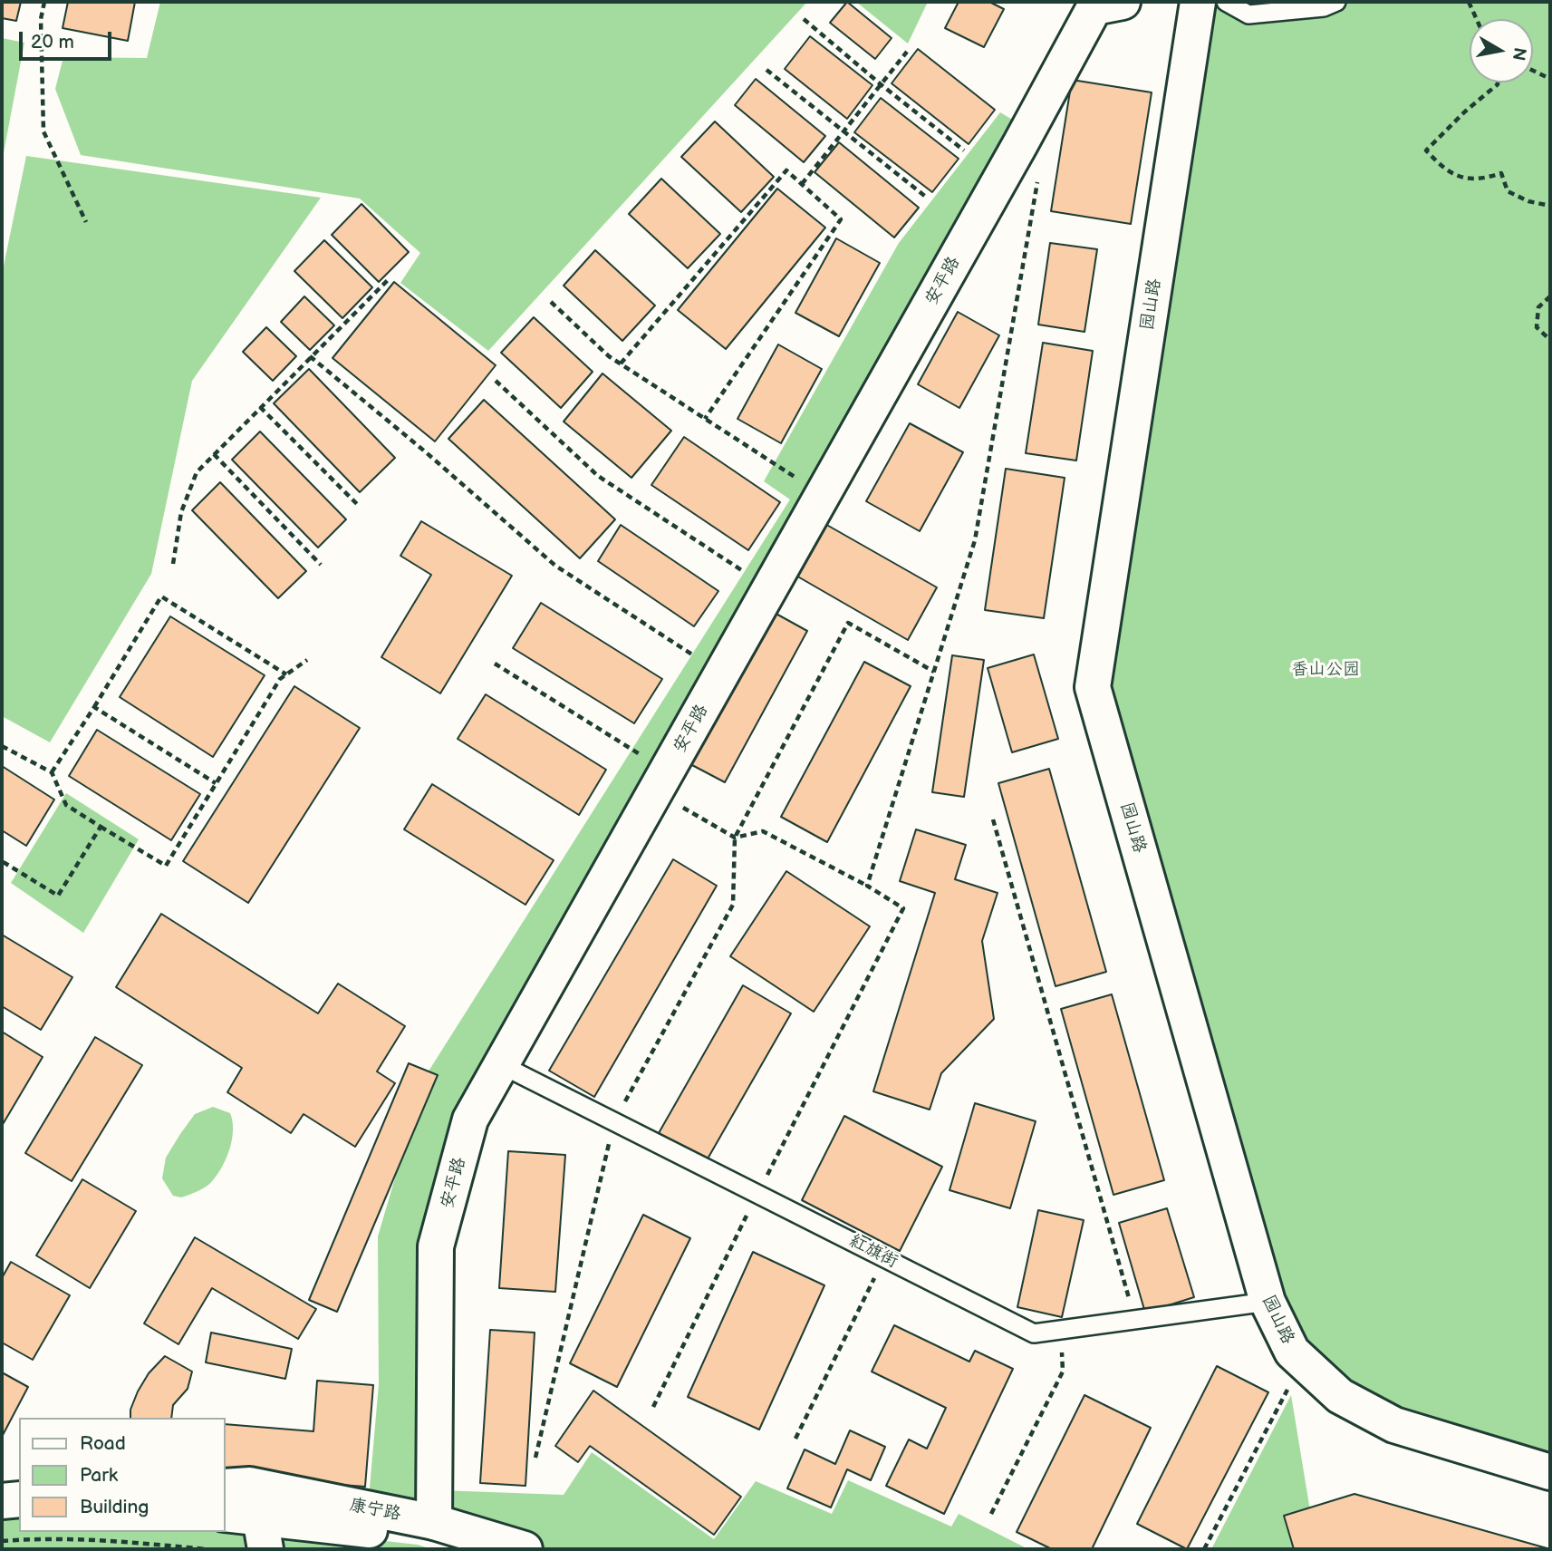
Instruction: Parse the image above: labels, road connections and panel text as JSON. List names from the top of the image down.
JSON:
{
  "streets": {
    "street": ["安平路", "园山路", "康宁路"],
    "lane": ["紅旗街"]
  },
  "crossings": [
    ["安平路", "紅旗街"],
    ["安平路", "康宁路"],
    ["园山路", "紅旗街"]
  ],
  "parks": ["香山公园"],
  "legend": ["Road", "Park", "Building"],
  "scale_bar": "20 m",
  "north": "right"
}
